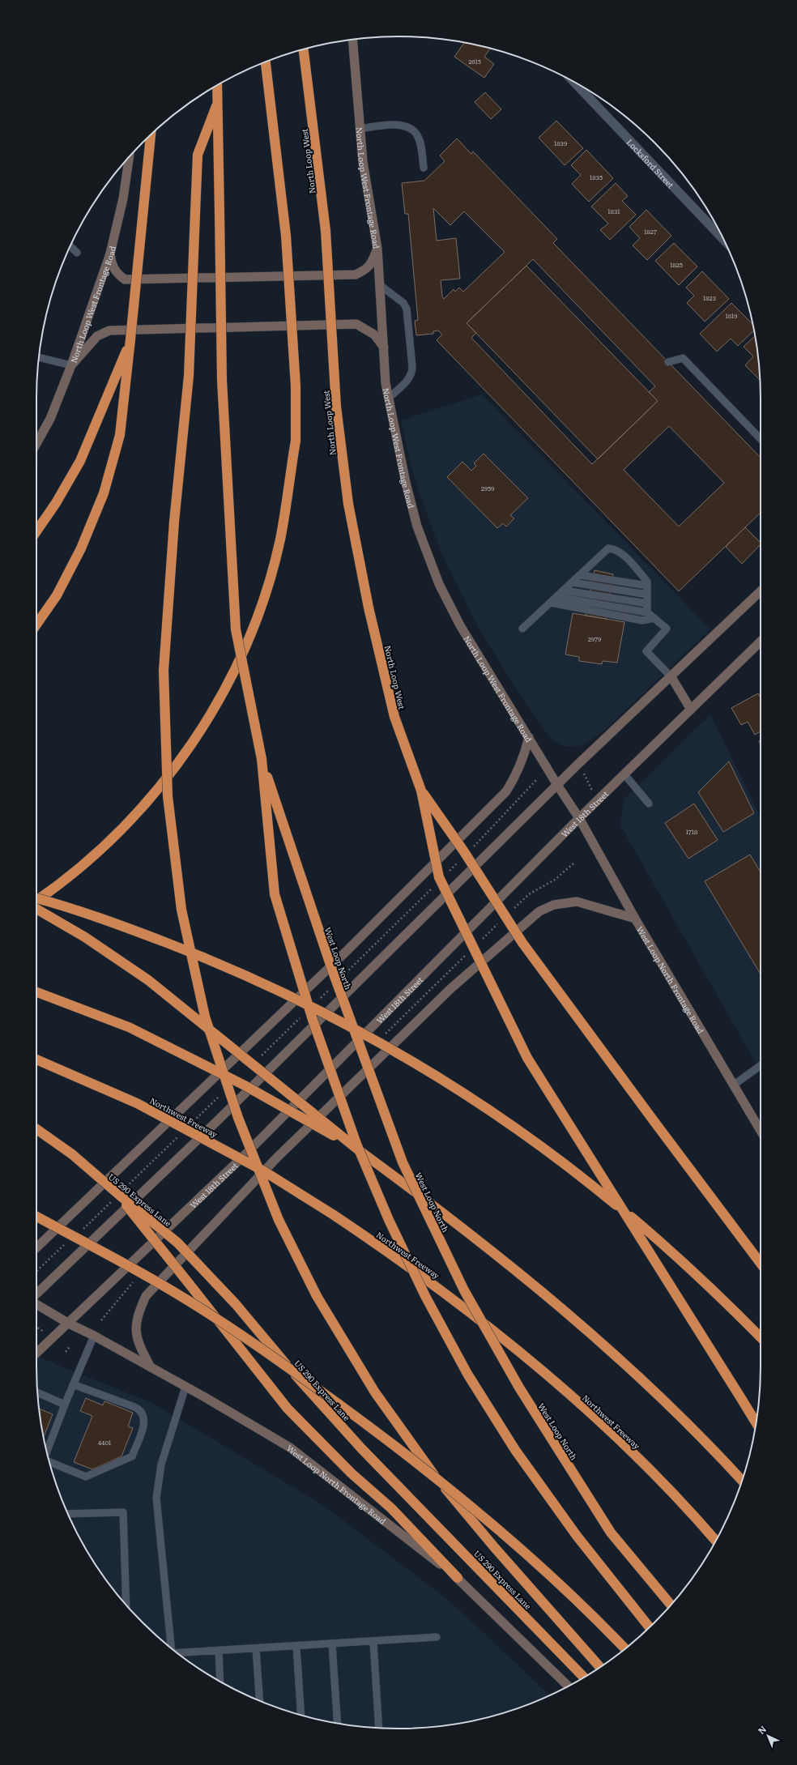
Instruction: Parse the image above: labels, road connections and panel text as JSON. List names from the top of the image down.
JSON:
{
  "streets": {
    "highway": [
      "North Loop West",
      "West Loop North",
      "Northwest Freeway",
      "US 290 Express Lane"
    ],
    "main road": ["North Loop West Frontage Road", "West 18th Street", "West Loop North Frontage Road"],
    "street": ["Locksford Street"]
  },
  "crossings": [
    ["North Loop West Frontage Road", "West 18th Street"],
    ["North Loop West Frontage Road", "West Loop North Frontage Road"],
    ["West 18th Street", "West Loop North Frontage Road"]
  ],
  "house_numbers": [
    "2615",
    "1839",
    "1835",
    "1831",
    "1827",
    "1825",
    "1823",
    "1819",
    "2959",
    "2979",
    "1718",
    "4401"
  ],
  "north": "top left"
}
